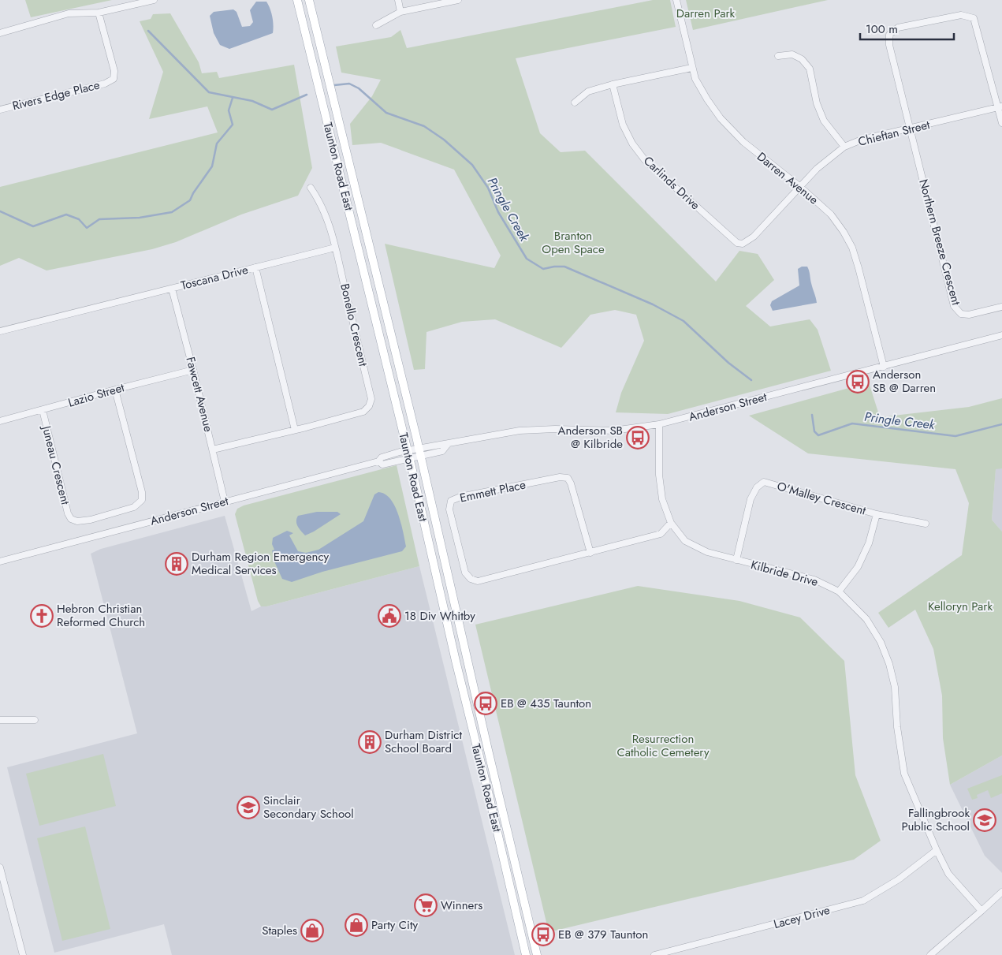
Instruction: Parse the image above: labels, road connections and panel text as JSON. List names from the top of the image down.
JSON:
{
  "streets": {
    "main road": ["Taunton Road East"],
    "street": [
      "Rivers Edge Place",
      "Chieftan Street",
      "Darren Avenue",
      "Carlinds Drive",
      "Northern Breeze Crescent",
      "Toscana Drive",
      "Bonello Crescent",
      "Fawcett Avenue",
      "Lazio Street",
      "Anderson Street",
      "Juneau Crescent",
      "Emmett Place",
      "O'Malley Crescent",
      "Kilbride Drive",
      "Lacey Drive"
    ]
  },
  "crossings": [
    ["Chieftan Street", "Darren Avenue"],
    ["Chieftan Street", "Carlinds Drive"],
    ["Chieftan Street", "Northern Breeze Crescent"],
    ["Taunton Road East", "Anderson Street"],
    ["Darren Avenue", "Carlinds Drive"],
    ["Darren Avenue", "Anderson Street"],
    ["Toscana Drive", "Bonello Crescent"],
    ["Toscana Drive", "Fawcett Avenue"],
    ["Fawcett Avenue", "Lazio Street"],
    ["Fawcett Avenue", "Anderson Street"],
    ["Lazio Street", "Juneau Crescent"],
    ["Anderson Street", "Kilbride Drive"],
    ["Emmett Place", "Kilbride Drive"],
    ["O'Malley Crescent", "Kilbride Drive"],
    ["Kilbride Drive", "Lacey Drive"]
  ],
  "water": ["Pringle Creek"],
  "parks": [
    "Darren Park",
    "Branton Open Space",
    "Kelloryn Park",
    "Resurrection Catholic Cemetery"
  ],
  "places": {
    "bus stop": [
      "Anderson SB @ Darren",
      "Anderson SB @ Kilbride",
      "EB @ 435 Taunton",
      "EB @ 379 Taunton"
    ],
    "building": ["Durham Region Emergency Medical Services", "Durham District School Board"],
    "church": ["Hebron Christian Reformed Church"],
    "public building": ["18 Div Whitby"],
    "school or university": ["Sinclair Secondary School", "Fallingbrook Public School"],
    "supermarket": ["Winners"],
    "shop": ["Party City", "Staples"]
  },
  "scale_bar": "100 m"
}
